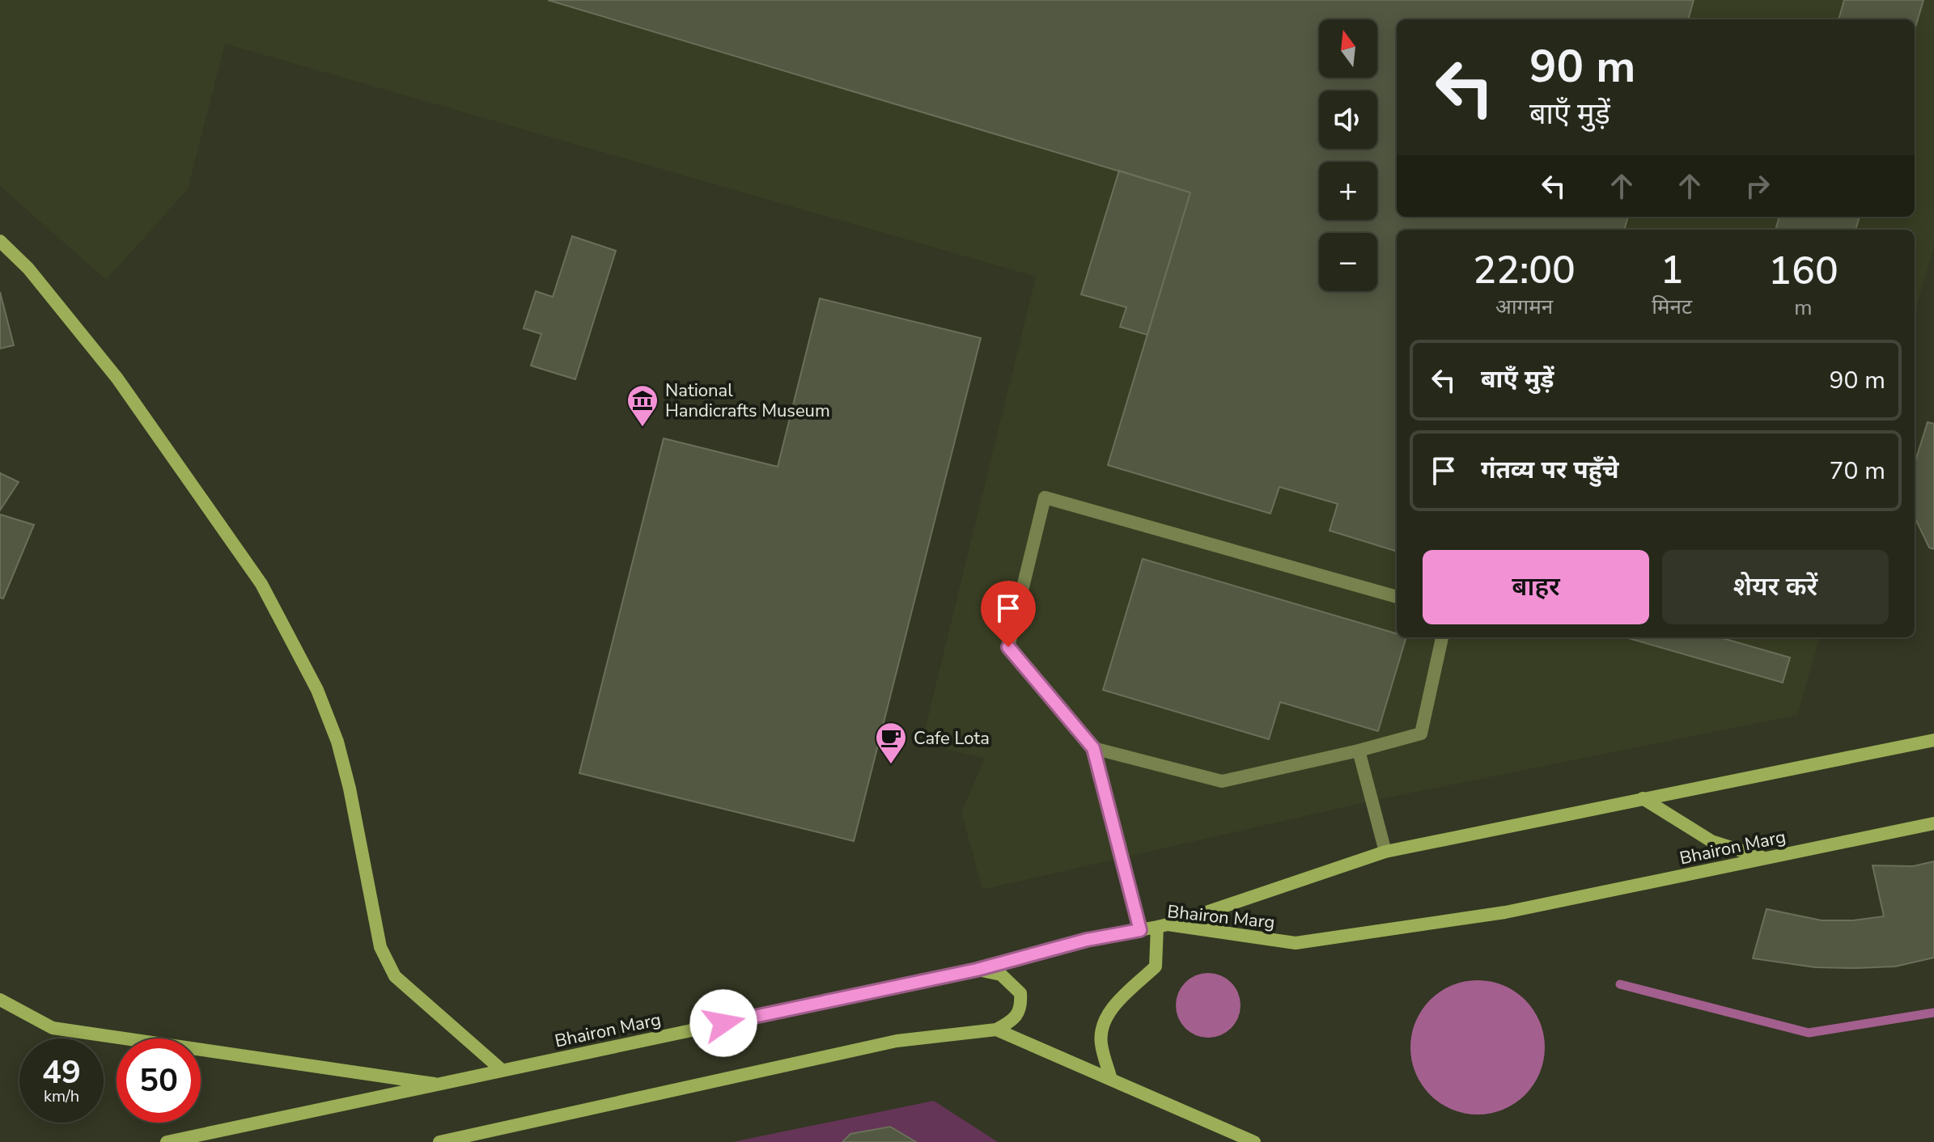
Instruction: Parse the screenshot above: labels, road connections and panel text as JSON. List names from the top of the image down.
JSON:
{
  "streets": {
    "main road": ["Bhairon Marg"]
  },
  "places": {
    "museum": ["National Handicrafts Museum"],
    "cafe": ["Cafe Lota"]
  },
  "north": "top",
  "page": {
    "map_buttons": ["+", "−"],
    "turn": ["90 m", "बाएँ मुड़ें"],
    "eta": [
      "22:00",
      "आगमन",
      "1",
      "मिनट",
      "160",
      "m"
    ],
    "list": [
      {
        "name": "बाएँ मुड़ें",
        "value": "90 m"
      },
      {
        "name": "गंतव्य पर पहुँचे",
        "value": "70 m"
      }
    ],
    "buttons": ["बाहर", "शेयर करें"],
    "speed": "49 km/h",
    "limit": "50"
  }
}
